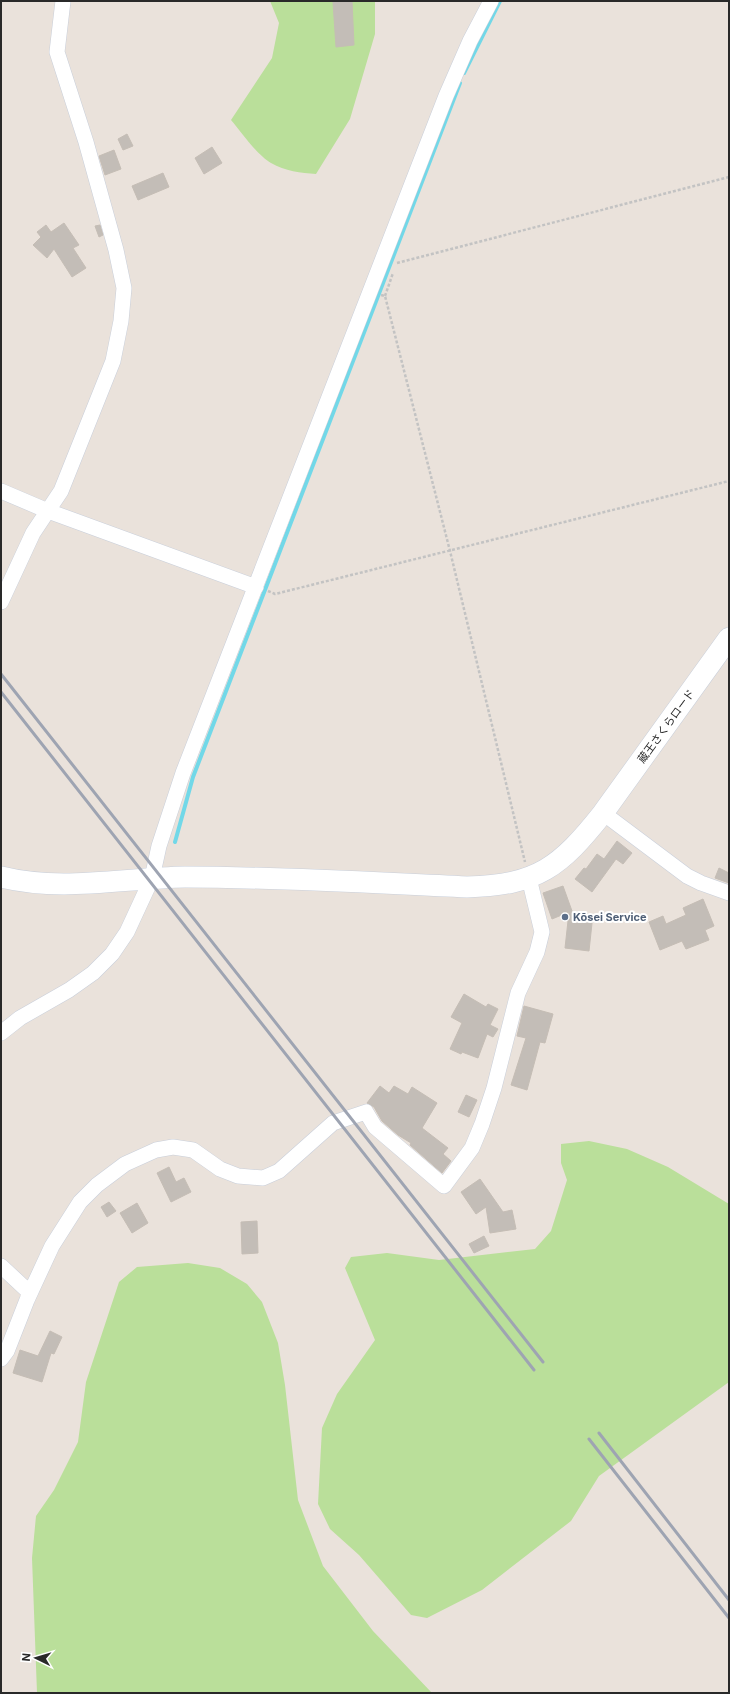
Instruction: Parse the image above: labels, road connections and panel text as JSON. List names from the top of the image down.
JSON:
{
  "streets": {
    "street": ["蔵王さくらロード"]
  },
  "places": ["Kōsei Service"],
  "north": "left"
}
